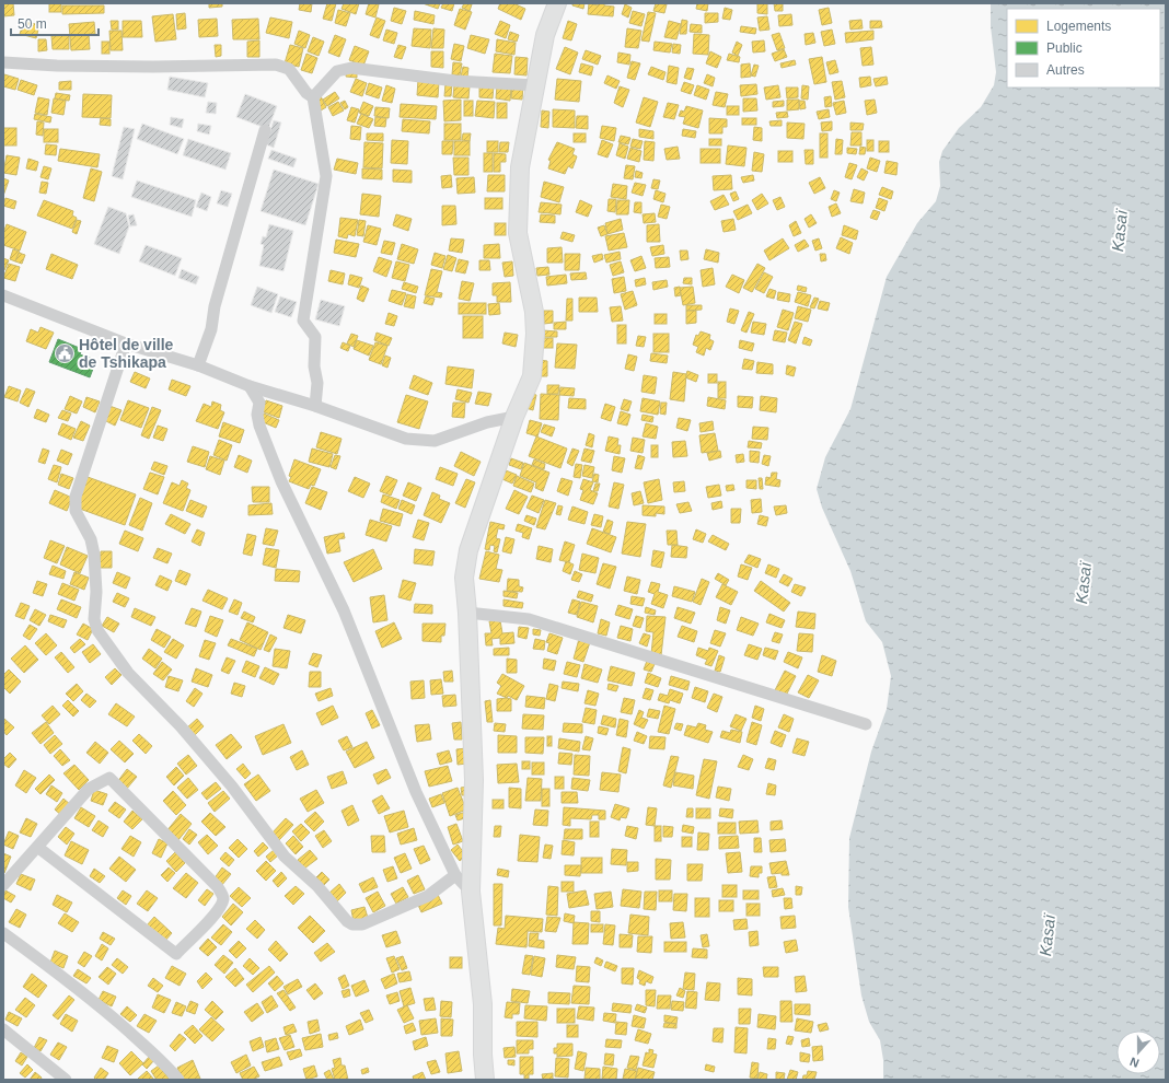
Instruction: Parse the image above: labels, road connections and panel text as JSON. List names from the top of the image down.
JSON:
{
  "water": ["Kasaï"],
  "places": {
    "public building": ["Hôtel de ville de Tshikapa"]
  },
  "legend": ["Logements", "Public", "Autres"],
  "scale_bar": "50 m",
  "north": "bottom"
}
